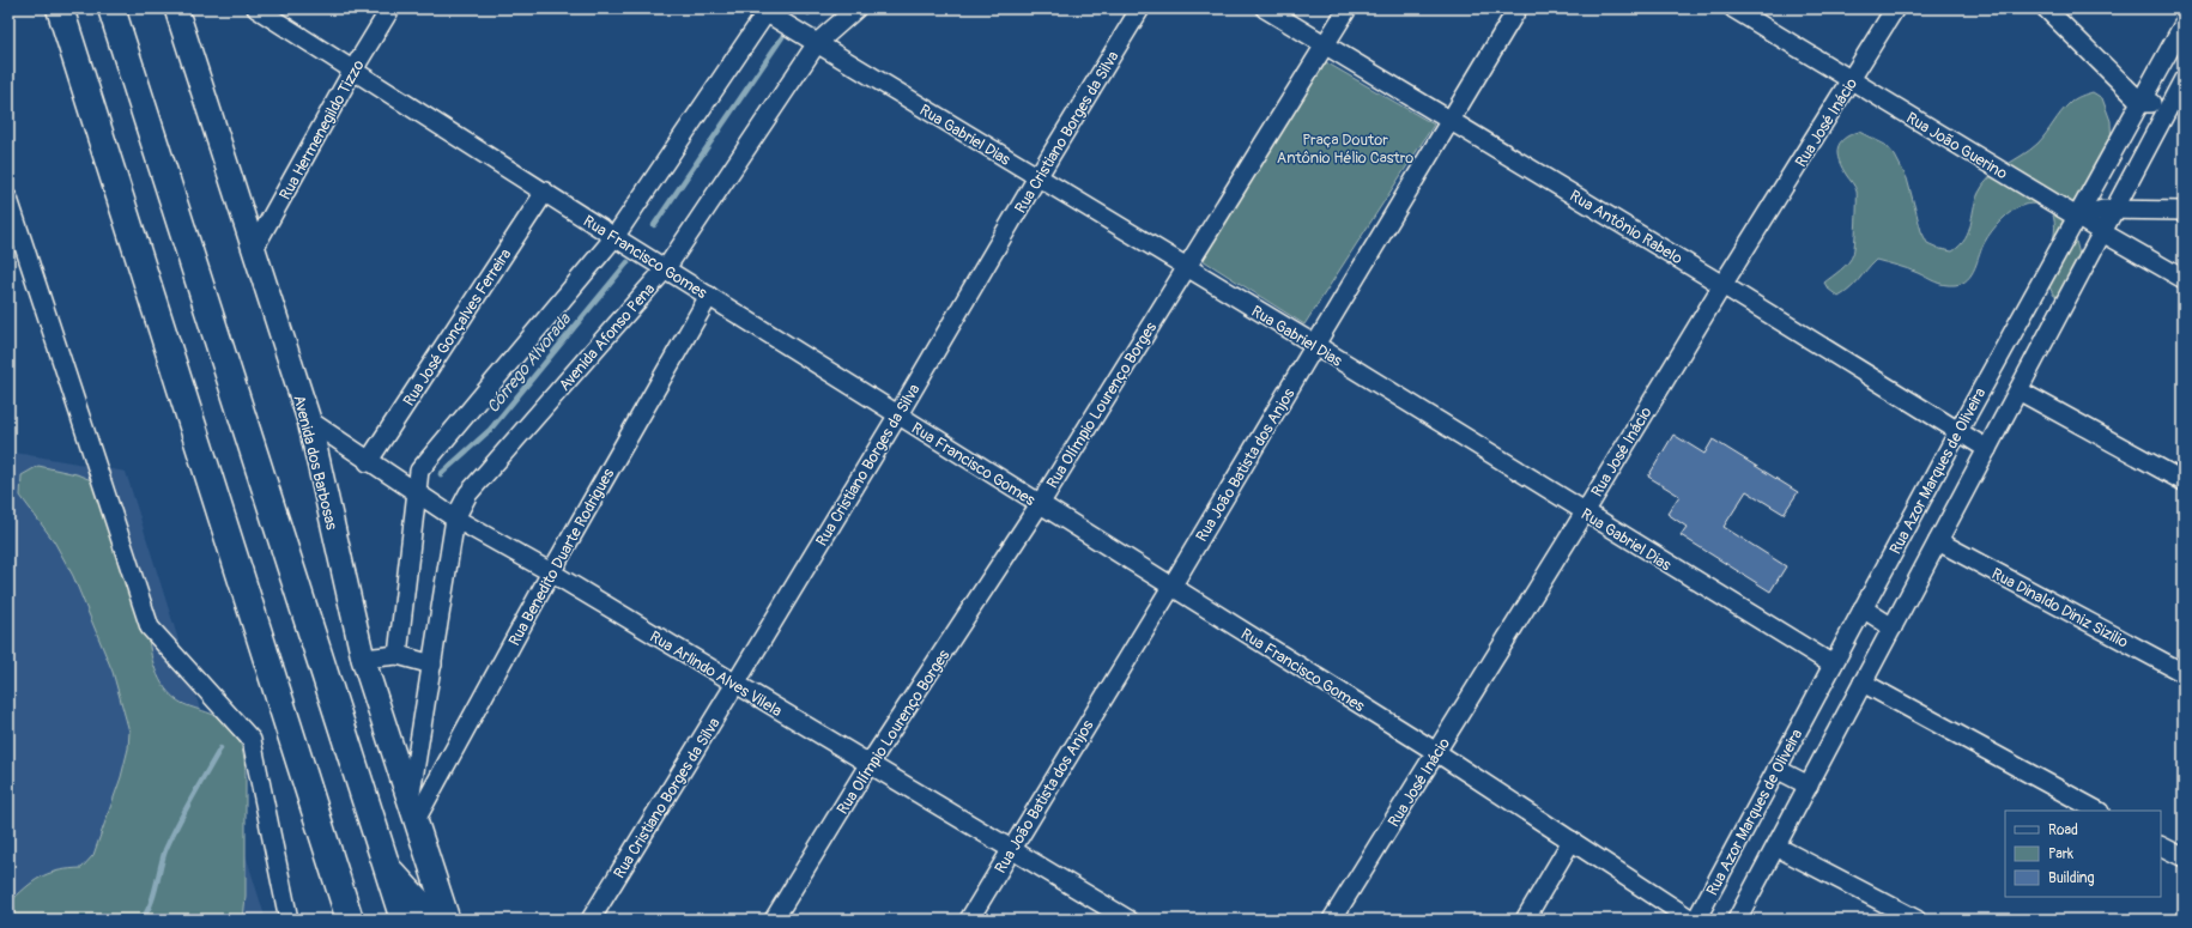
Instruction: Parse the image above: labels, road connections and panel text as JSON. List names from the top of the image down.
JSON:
{
  "streets": {
    "main road": ["Avenida dos Barbosas"],
    "street": [
      "Rua José Inácio",
      "Rua Hermenegildo Tizzo",
      "Rua Cristiano Borges da Silva",
      "Rua Gabriel Dias",
      "Rua João Guerino",
      "Rua Antônio Rabelo",
      "Rua Francisco Gomes",
      "Rua José Gonçalves Ferreira",
      "Avenida Afonso Pena",
      "Rua Olímpio Lourenço Borges",
      "Rua João Batista dos Anjos",
      "Rua Azor Marques de Oliveira",
      "Rua Benedito Duarte Rodrigues",
      "Rua Dinaldo Diniz Sizilio",
      "Rua Arlindo Alves Vilela"
    ]
  },
  "crossings": [
    ["Rua José Inácio", "Rua Gabriel Dias"],
    ["Rua José Inácio", "Rua João Guerino"],
    ["Rua José Inácio", "Rua Antônio Rabelo"],
    ["Rua José Inácio", "Rua Francisco Gomes"],
    ["Rua Hermenegildo Tizzo", "Rua Francisco Gomes"],
    ["Rua Hermenegildo Tizzo", "Avenida dos Barbosas"],
    ["Rua Cristiano Borges da Silva", "Rua Gabriel Dias"],
    ["Rua Cristiano Borges da Silva", "Rua Francisco Gomes"],
    ["Rua Cristiano Borges da Silva", "Rua Arlindo Alves Vilela"],
    ["Rua Gabriel Dias", "Avenida Afonso Pena"],
    ["Rua Gabriel Dias", "Rua Olímpio Lourenço Borges"],
    ["Rua Gabriel Dias", "Rua João Batista dos Anjos"],
    ["Rua Gabriel Dias", "Rua Azor Marques de Oliveira"],
    ["Rua João Guerino", "Rua Azor Marques de Oliveira"],
    ["Rua Antônio Rabelo", "Rua Olímpio Lourenço Borges"],
    ["Rua Antônio Rabelo", "Rua João Batista dos Anjos"],
    ["Rua Antônio Rabelo", "Rua Azor Marques de Oliveira"],
    ["Rua Francisco Gomes", "Rua José Gonçalves Ferreira"],
    ["Rua Francisco Gomes", "Avenida Afonso Pena"],
    ["Rua Francisco Gomes", "Rua Olímpio Lourenço Borges"],
    ["Rua Francisco Gomes", "Rua João Batista dos Anjos"],
    ["Rua Francisco Gomes", "Rua Benedito Duarte Rodrigues"],
    ["Rua José Gonçalves Ferreira", "Rua Arlindo Alves Vilela"],
    ["Avenida Afonso Pena", "Avenida dos Barbosas"],
    ["Avenida Afonso Pena", "Rua Benedito Duarte Rodrigues"],
    ["Avenida Afonso Pena", "Rua Arlindo Alves Vilela"],
    ["Rua Olímpio Lourenço Borges", "Rua Arlindo Alves Vilela"],
    ["Avenida dos Barbosas", "Rua Benedito Duarte Rodrigues"],
    ["Avenida dos Barbosas", "Rua Arlindo Alves Vilela"],
    ["Rua João Batista dos Anjos", "Rua Arlindo Alves Vilela"],
    ["Rua Benedito Duarte Rodrigues", "Rua Arlindo Alves Vilela"]
  ],
  "water": ["Córrego Alvorada"],
  "parks": ["Praça Doutor Antônio Hélio Castro"],
  "legend": ["Road", "Park", "Building"]
}
